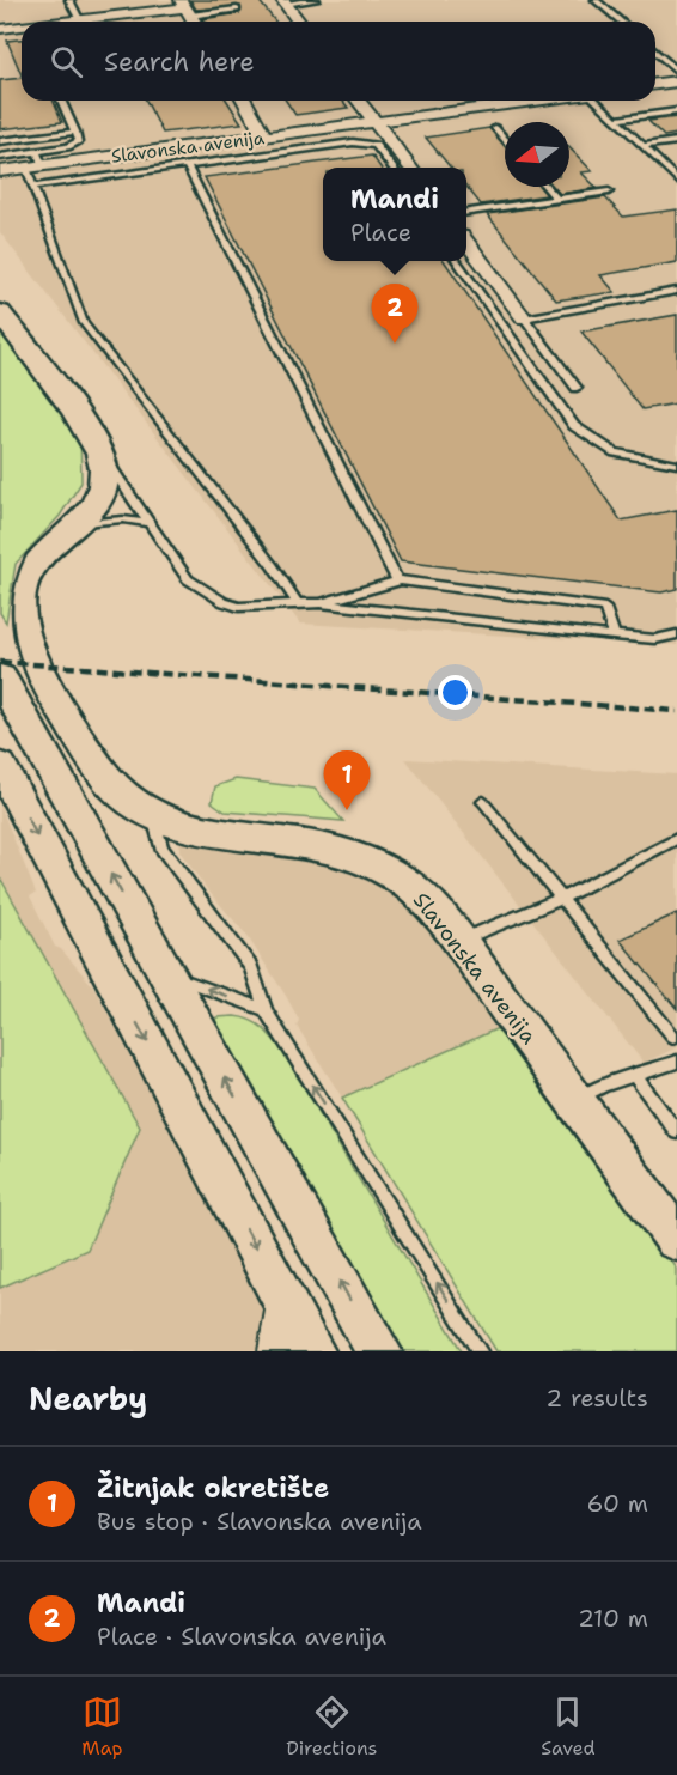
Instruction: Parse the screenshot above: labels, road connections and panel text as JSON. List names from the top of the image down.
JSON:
{
  "streets": {
    "street": ["Slavonska avenija"]
  },
  "north": "left",
  "page": {
    "search": "Search here",
    "popup": ["Mandi", "Place"],
    "pins": ["2", "1"],
    "heading": ["Nearby", "2 results"],
    "list": [
      {
        "mark": "1",
        "name": "Žitnjak okretište",
        "note": "Bus stop · Slavonska avenija",
        "value": "60 m"
      },
      {
        "mark": "2",
        "name": "Mandi",
        "note": "Place · Slavonska avenija",
        "value": "210 m"
      }
    ],
    "nav": ["Map", "Directions", "Saved"]
  }
}
